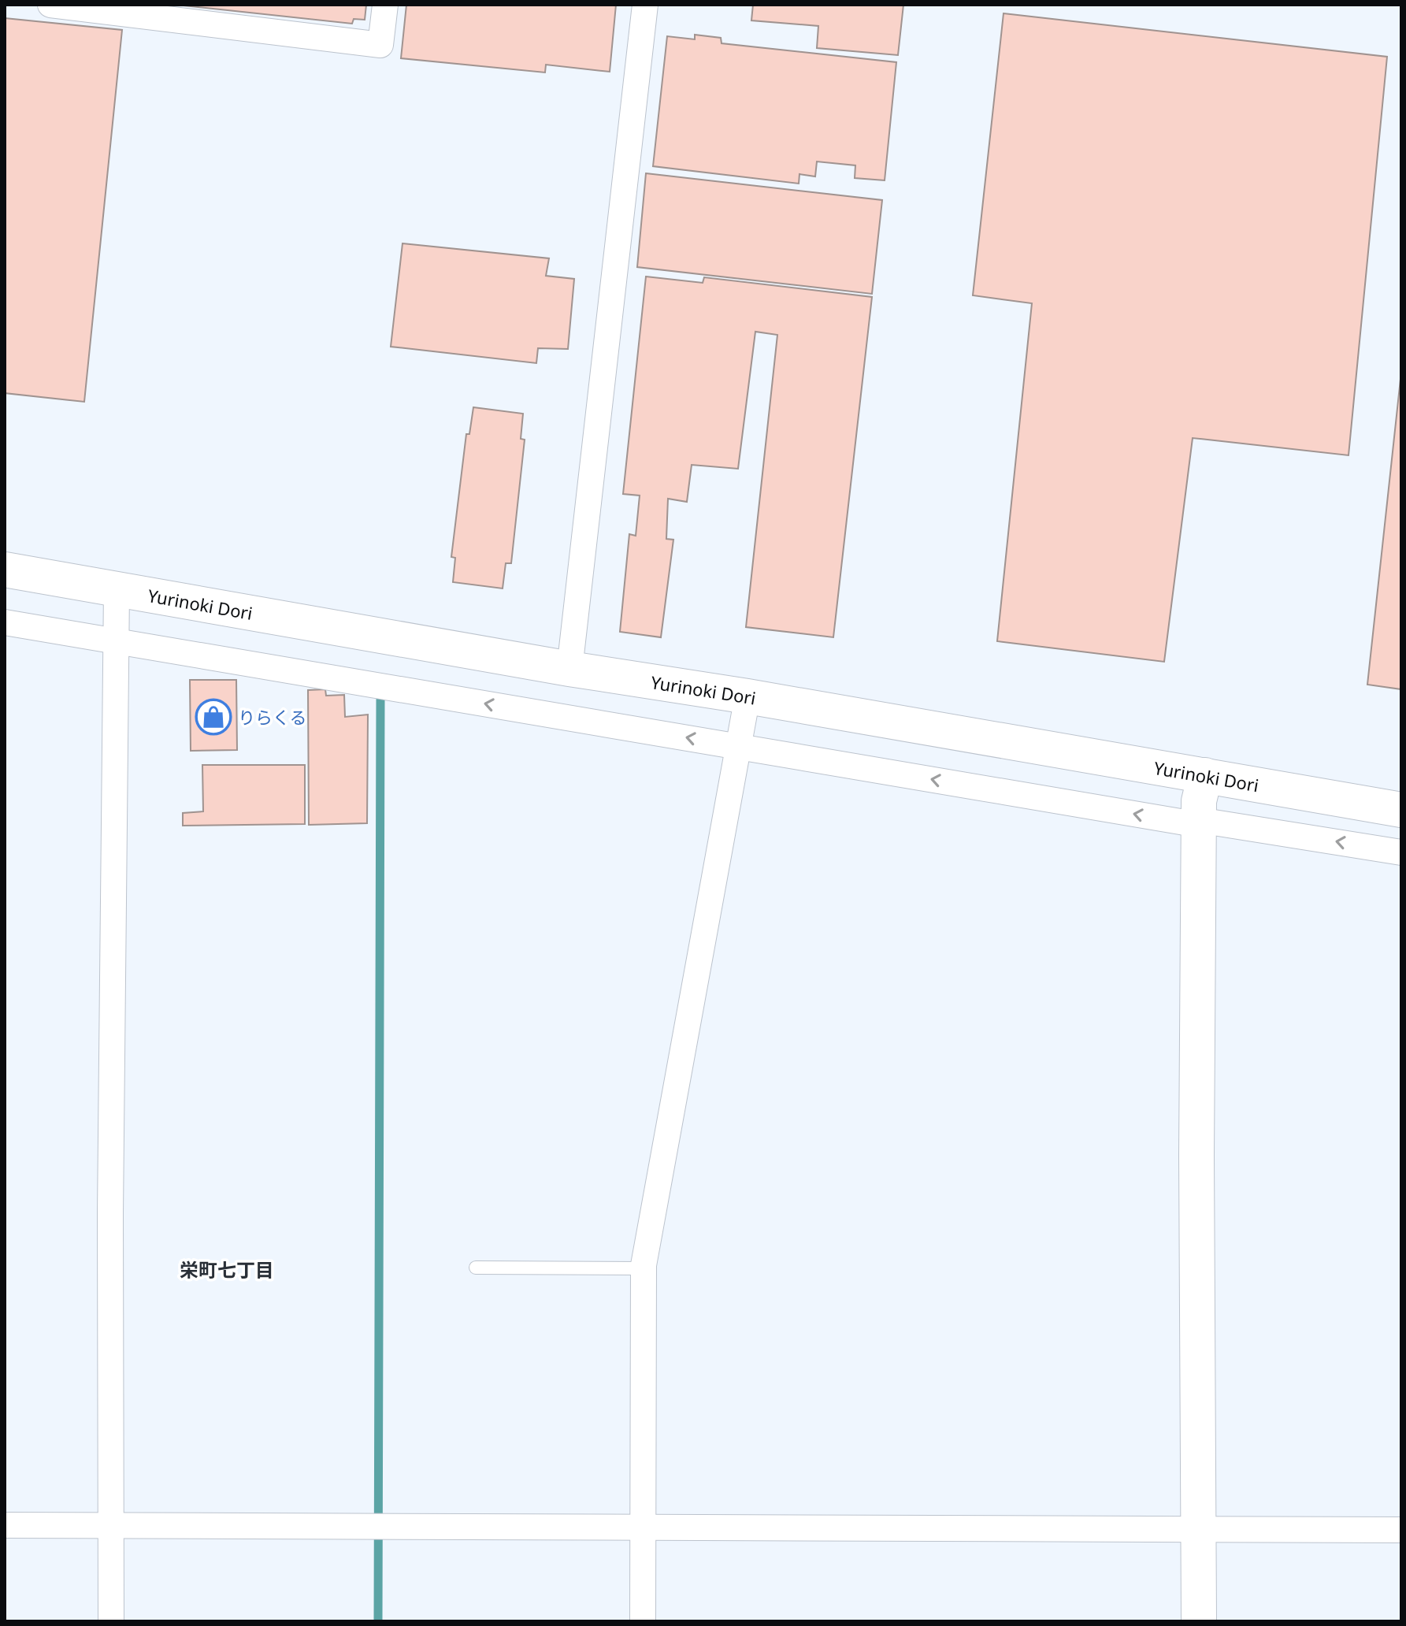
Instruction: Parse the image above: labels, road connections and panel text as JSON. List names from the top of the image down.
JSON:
{
  "streets": {
    "street": ["Yurinoki Dori"]
  },
  "districts": ["栄町七丁目"],
  "places": {
    "shop": ["りらくる"]
  }
}
